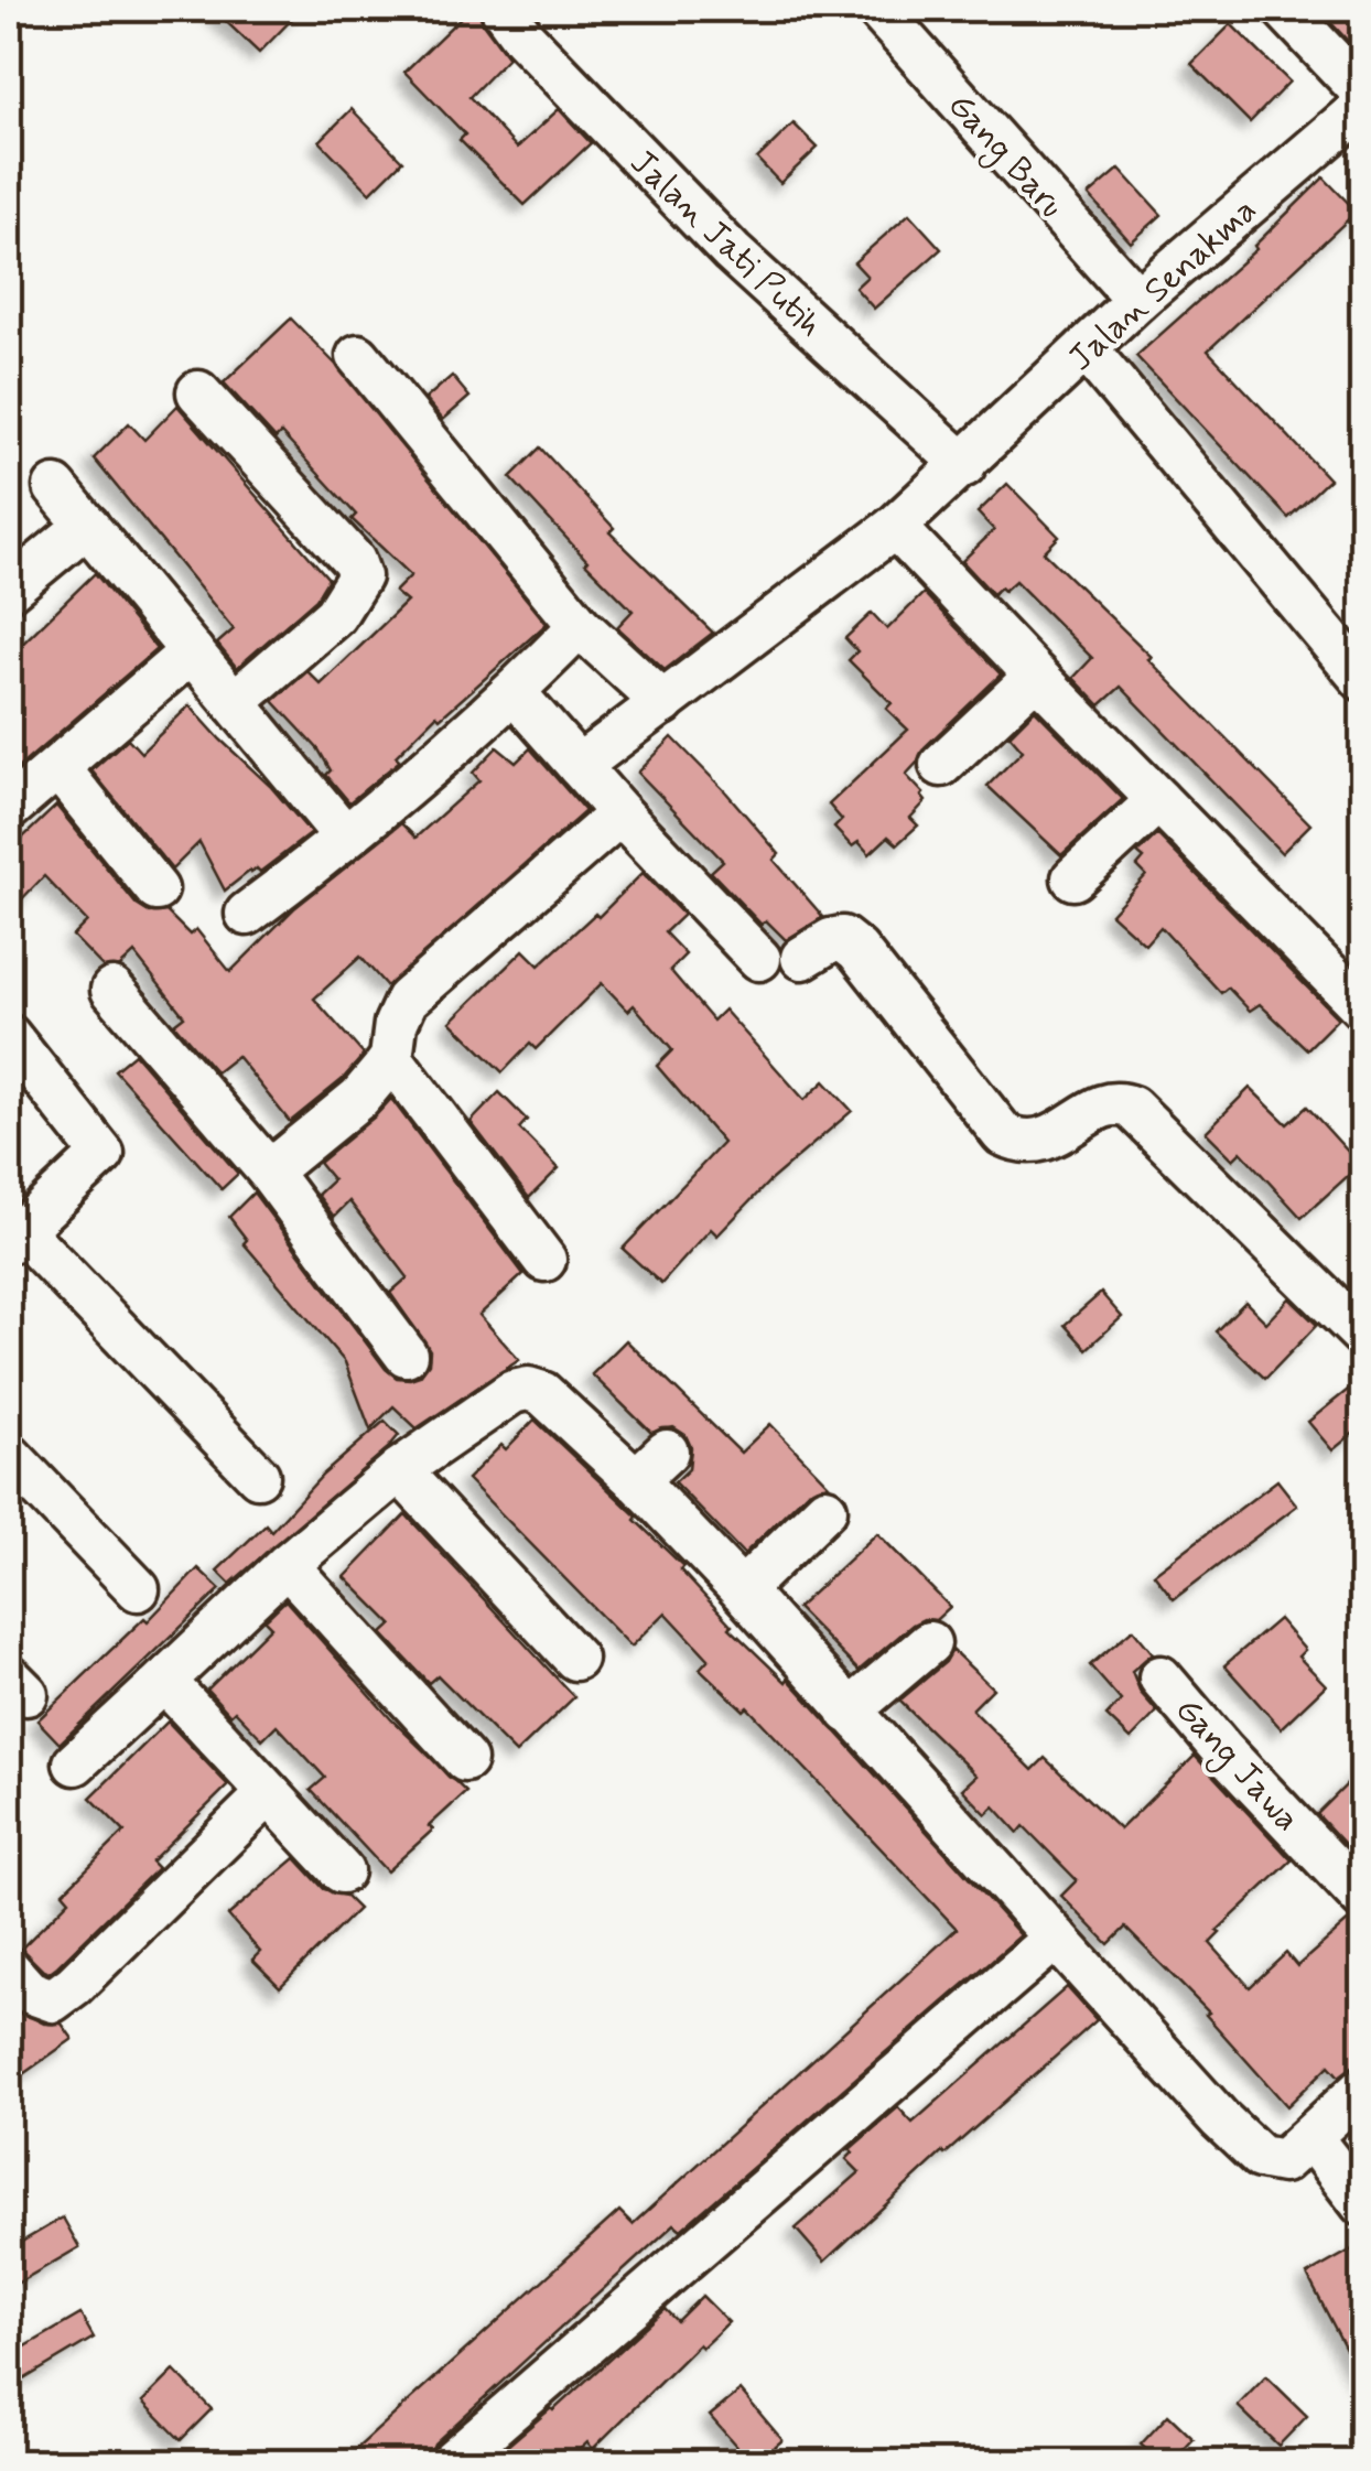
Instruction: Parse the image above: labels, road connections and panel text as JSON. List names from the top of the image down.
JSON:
{
  "streets": {
    "street": [
      "Gang Baru",
      "Jalan Jati Putih",
      "Jalan Senakma",
      "Gang Jawa"
    ]
  },
  "crossings": [
    ["Gang Baru", "Jalan Senakma"],
    ["Jalan Jati Putih", "Jalan Senakma"]
  ]
}
